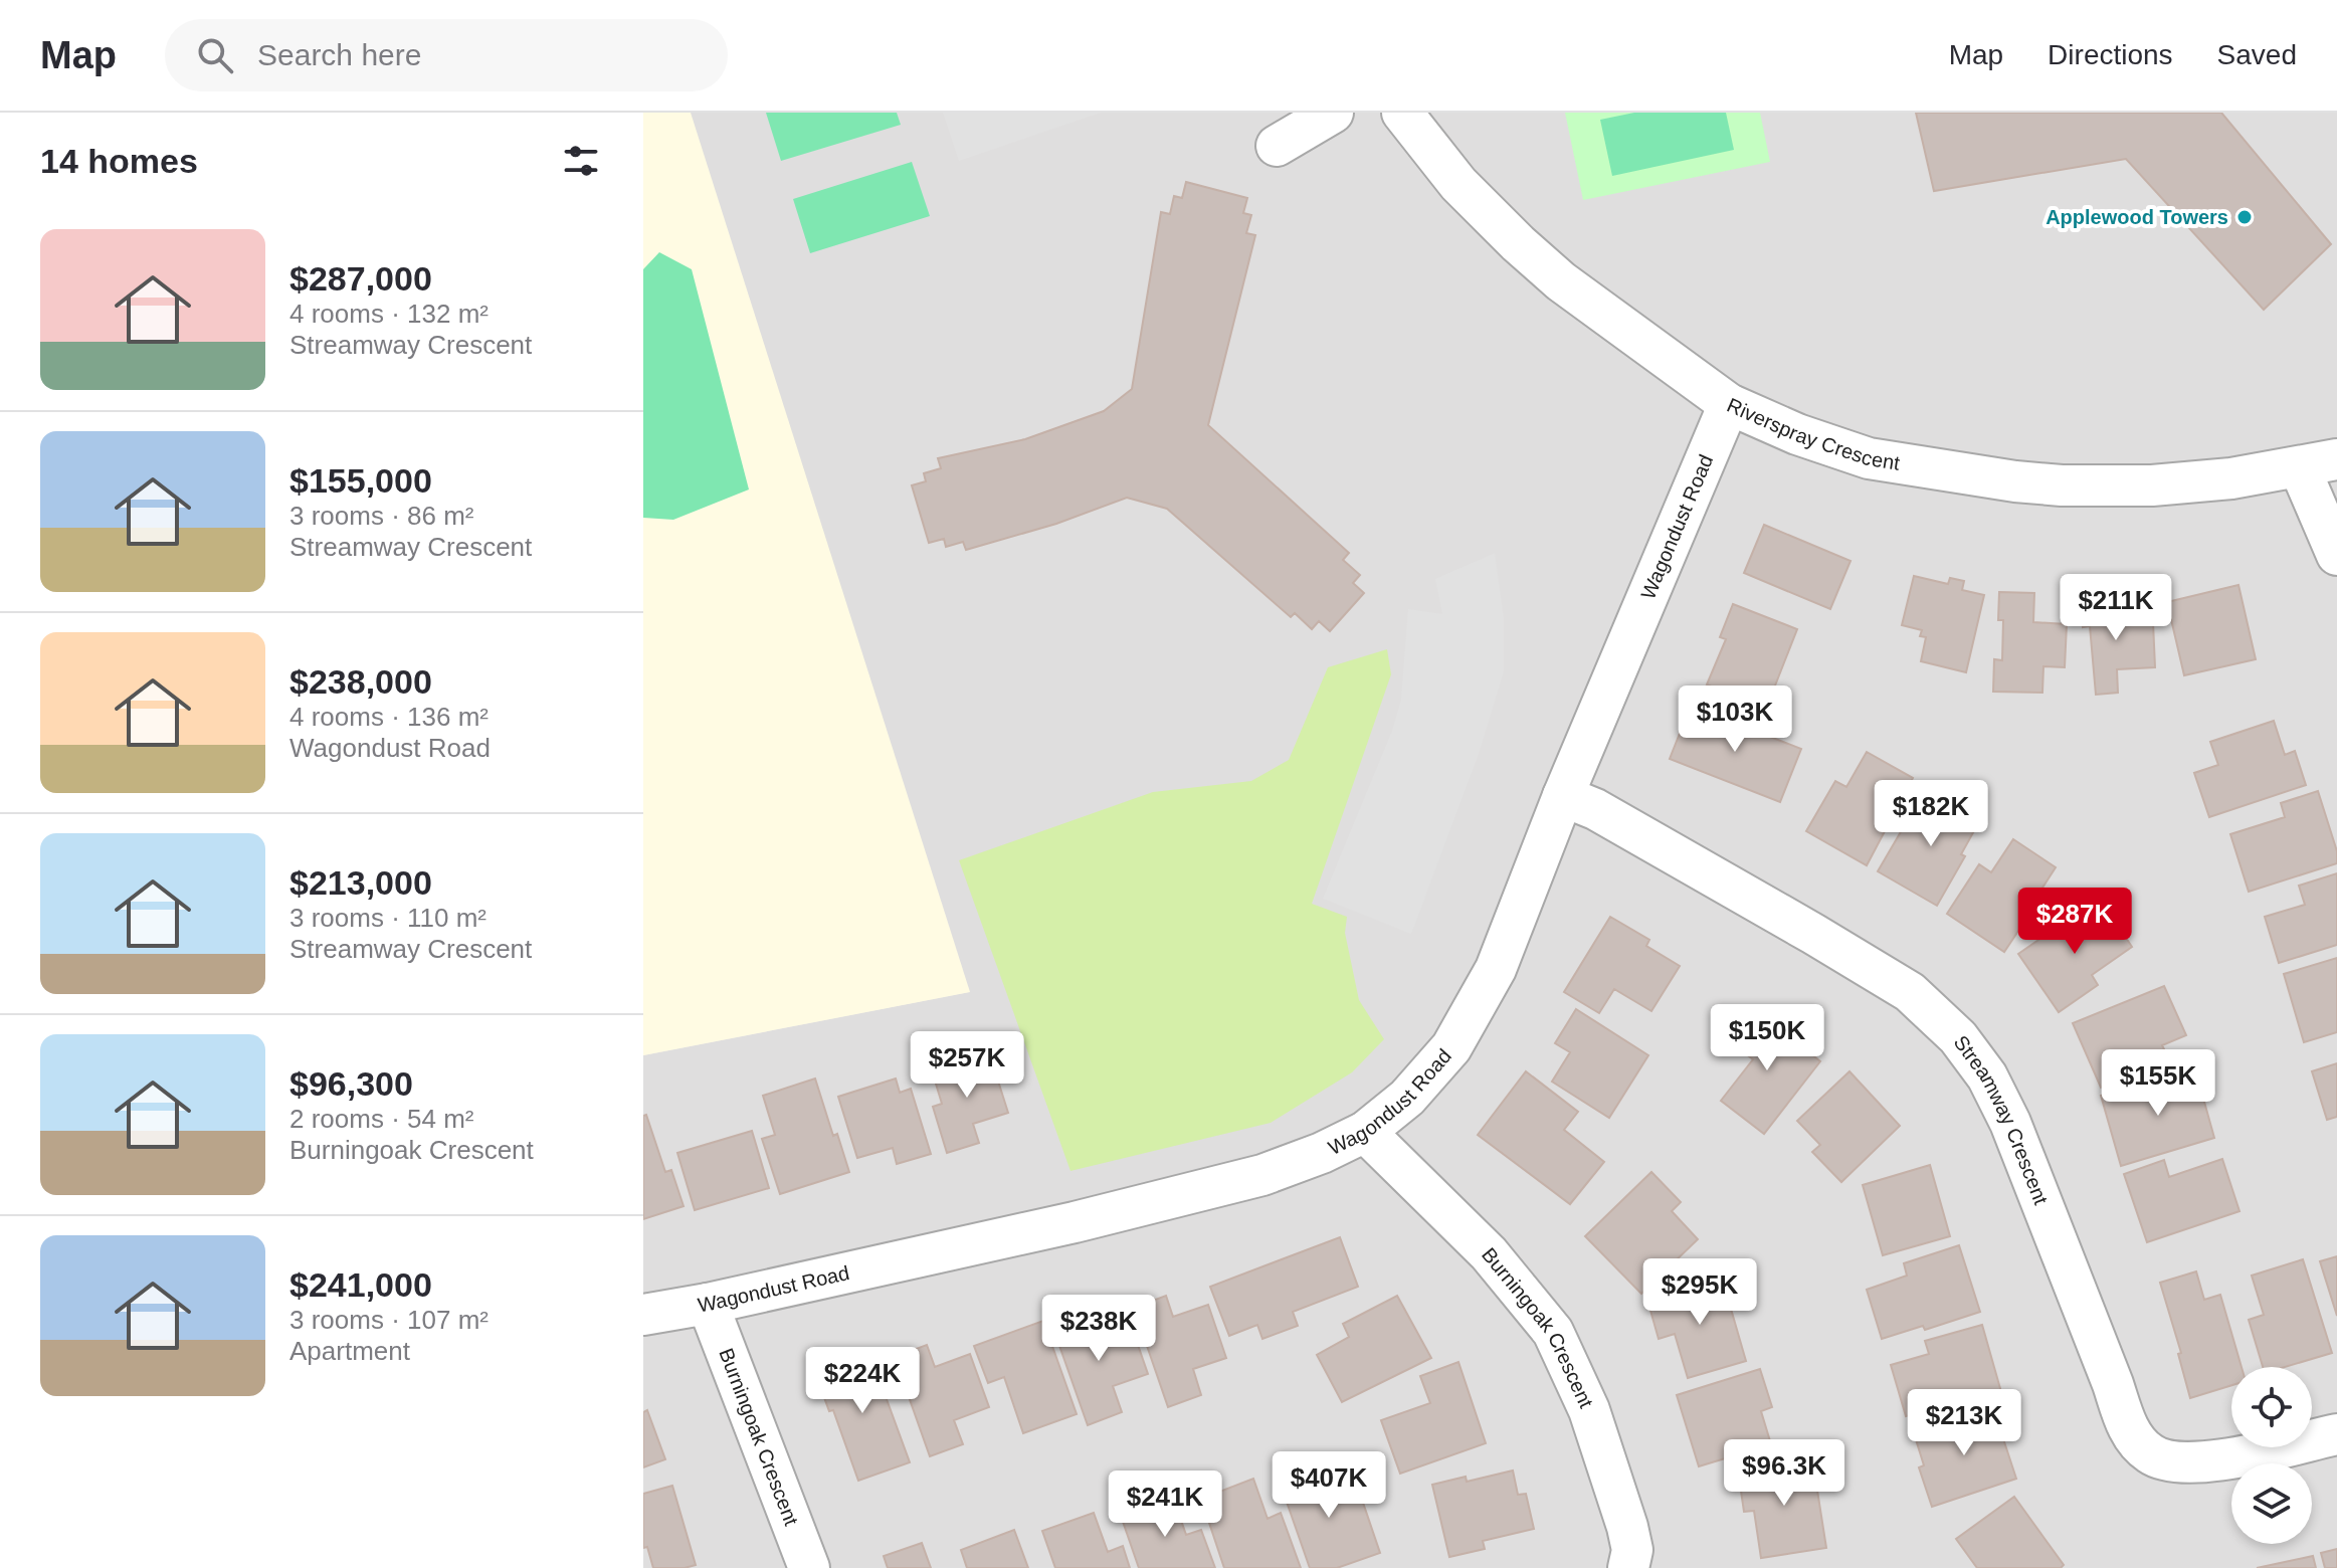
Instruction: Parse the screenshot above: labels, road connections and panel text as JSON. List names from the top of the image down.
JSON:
{
  "streets": {
    "street": [
      "Riverspray Crescent",
      "Wagondust Road",
      "Streamway Crescent",
      "Burningoak Crescent"
    ]
  },
  "crossings": [
    ["Riverspray Crescent", "Wagondust Road"],
    ["Wagondust Road", "Streamway Crescent"],
    ["Wagondust Road", "Burningoak Crescent"]
  ],
  "places": ["Applewood Towers"],
  "page": {
    "header": "Map",
    "search": "Search here",
    "nav": ["Map", "Directions", "Saved"],
    "heading": "14 homes",
    "list": [
      {
        "name": "$287,000",
        "note": "4 rooms · 132 m² · Streamway Crescent"
      },
      {
        "name": "$155,000",
        "note": "3 rooms · 86 m² · Streamway Crescent"
      },
      {
        "name": "$238,000",
        "note": "4 rooms · 136 m² · Wagondust Road"
      },
      {
        "name": "$213,000",
        "note": "3 rooms · 110 m² · Streamway Crescent"
      },
      {
        "name": "$96,300",
        "note": "2 rooms · 54 m² · Burningoak Crescent"
      },
      {
        "name": "$241,000",
        "note": "3 rooms · 107 m² · Apartment"
      }
    ],
    "price": [
      "$211K",
      "$103K",
      "$182K",
      "$287K",
      "$150K",
      "$257K",
      "$155K",
      "$295K",
      "$238K",
      "$224K",
      "$213K",
      "$96.3K",
      "$407K",
      "$241K"
    ]
  }
}
